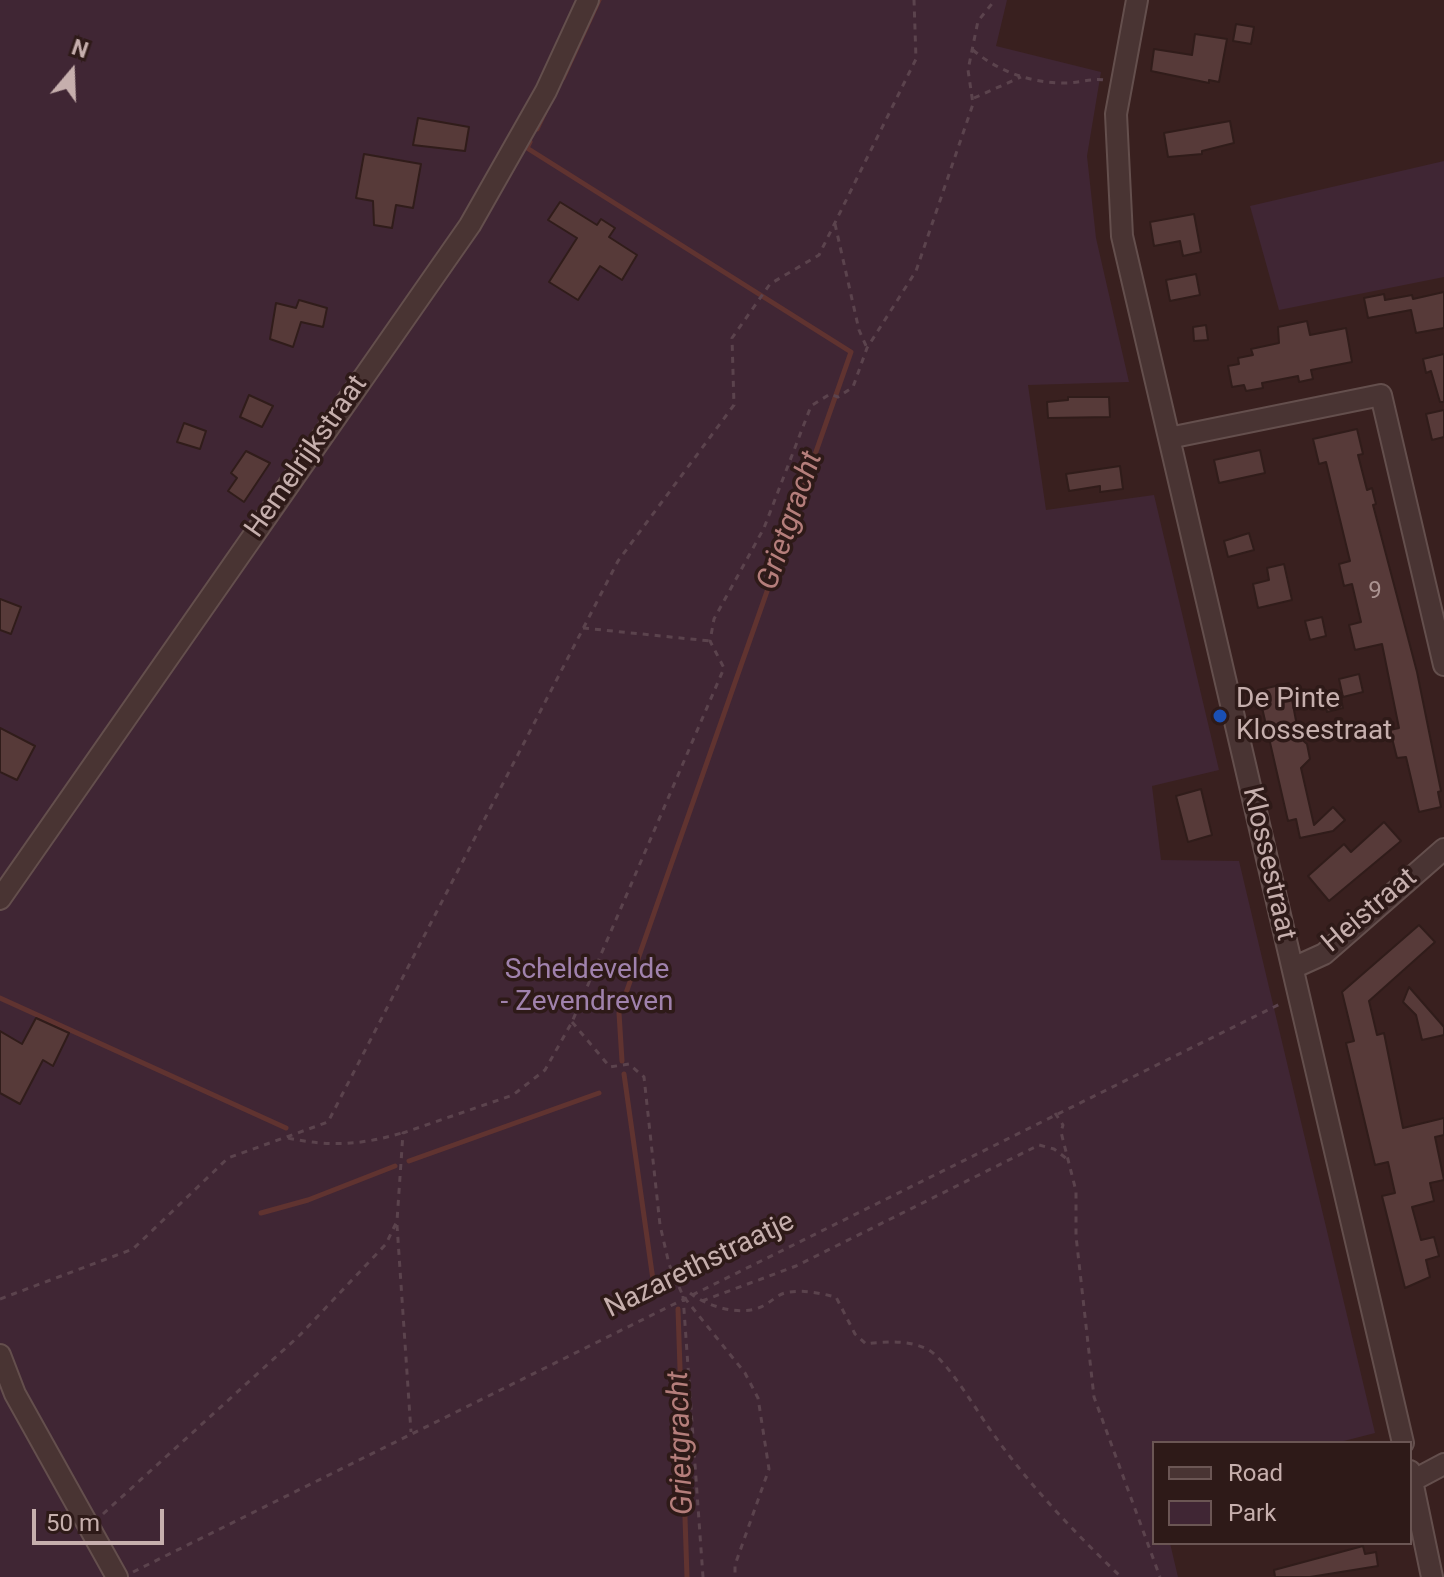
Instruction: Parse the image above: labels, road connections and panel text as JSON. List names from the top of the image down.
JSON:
{
  "streets": {
    "street": ["Hemelrijkstraat", "Klossestraat", "Heistraat"],
    "path": ["Nazarethstraatje"]
  },
  "crossings": [
    ["Klossestraat", "Heistraat"],
    ["Klossestraat", "Nazarethstraatje"]
  ],
  "water": ["Grietgracht"],
  "parks": ["Scheldevelde - Zevendreven"],
  "places": ["De Pinte Klossestraat"],
  "house_numbers": ["9"],
  "legend": ["Road", "Park"],
  "scale_bar": "50 m",
  "north": "top"
}
